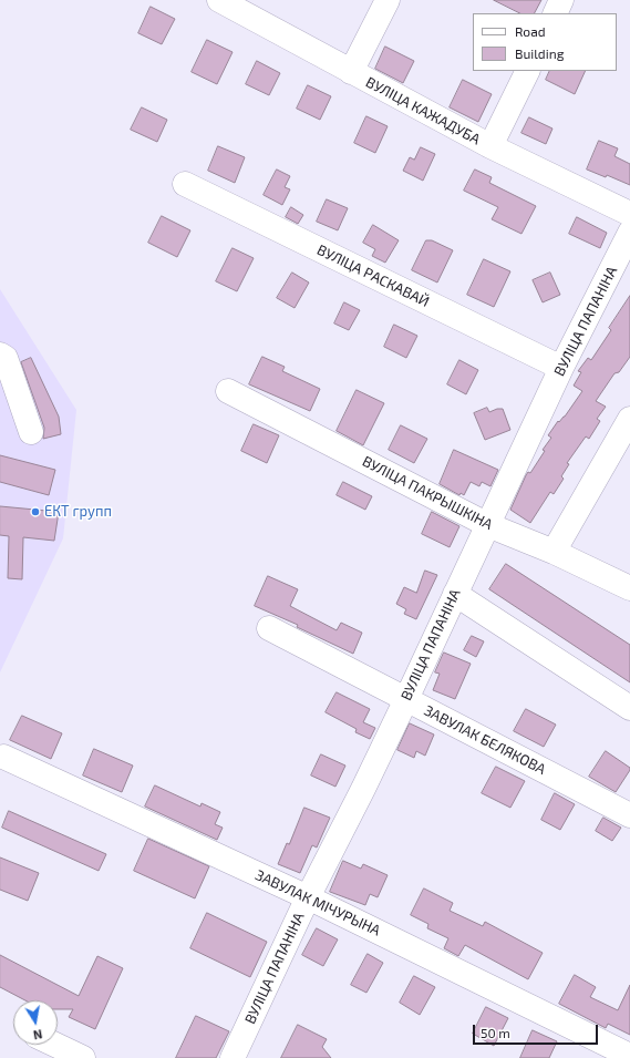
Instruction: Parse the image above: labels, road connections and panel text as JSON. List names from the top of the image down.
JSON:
{
  "streets": {
    "street": [
      "ВУЛІЦА КАЖАДУБА",
      "ВУЛІЦА РАСКАВАЙ",
      "ВУЛІЦА ПАПАНІНА",
      "ВУЛІЦА ПАКРЫШКІНА",
      "ЗАВУЛАК БЕЛЯКОВА",
      "ЗАВУЛАК МІЧУРЫНА"
    ]
  },
  "crossings": [
    ["ВУЛІЦА РАСКАВАЙ", "ВУЛІЦА ПАПАНІНА"],
    ["ВУЛІЦА ПАПАНІНА", "ВУЛІЦА ПАКРЫШКІНА"],
    ["ВУЛІЦА ПАПАНІНА", "ЗАВУЛАК БЕЛЯКОВА"],
    ["ВУЛІЦА ПАПАНІНА", "ЗАВУЛАК МІЧУРЫНА"]
  ],
  "places": ["ЕКТ групп"],
  "legend": ["Road", "Building"],
  "scale_bar": "50 m",
  "north": "bottom"
}
